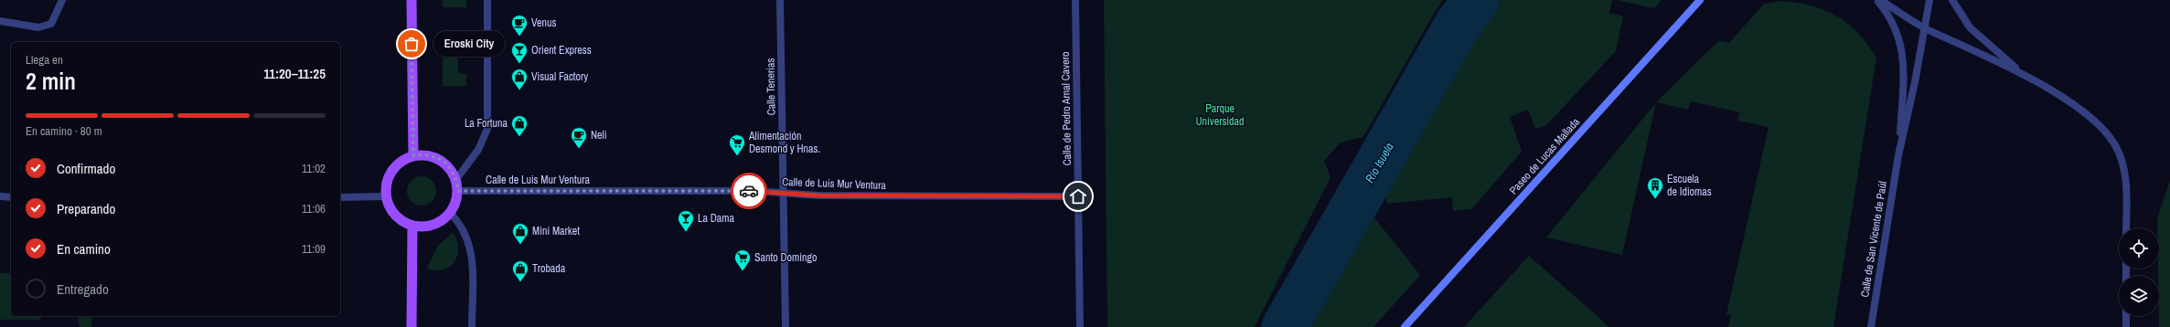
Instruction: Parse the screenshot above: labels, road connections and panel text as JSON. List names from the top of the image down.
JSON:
{
  "streets": {
    "main road": ["Paseo de Lucas Mallada"],
    "street": [
      "Calle Tenerias",
      "Calle de Pedro Arnal Cavero",
      "Calle de Luis Mur Ventura",
      "Calle de San Vicente de Paúl"
    ]
  },
  "crossings": [
    ["Calle Tenerias", "Calle de Luis Mur Ventura"],
    ["Calle de Pedro Arnal Cavero", "Calle de Luis Mur Ventura"]
  ],
  "water": ["Río Isuela"],
  "parks": ["Parque Universidad"],
  "places": {
    "cafe": ["Venus", "Neli"],
    "other": ["Eroski City"],
    "bar": ["Orient Express", "La Dama"],
    "shop": [
      "Visual Factory",
      "La Fortuna",
      "Mini Market",
      "Trobada"
    ],
    "supermarket": ["Alimentación Desmond y Hnas.", "Santo Domingo"],
    "building": ["Escuela de Idiomas"]
  },
  "page": {
    "bubble": "Eroski City",
    "heading": ["2 min", "Llega en", "11:20–11:25"],
    "bar": "En camino · 80 m",
    "list": [
      ["Confirmado", "11:02"],
      ["Preparando", "11:06"],
      ["En camino", "11:09"],
      "Entregado"
    ]
  }
}
